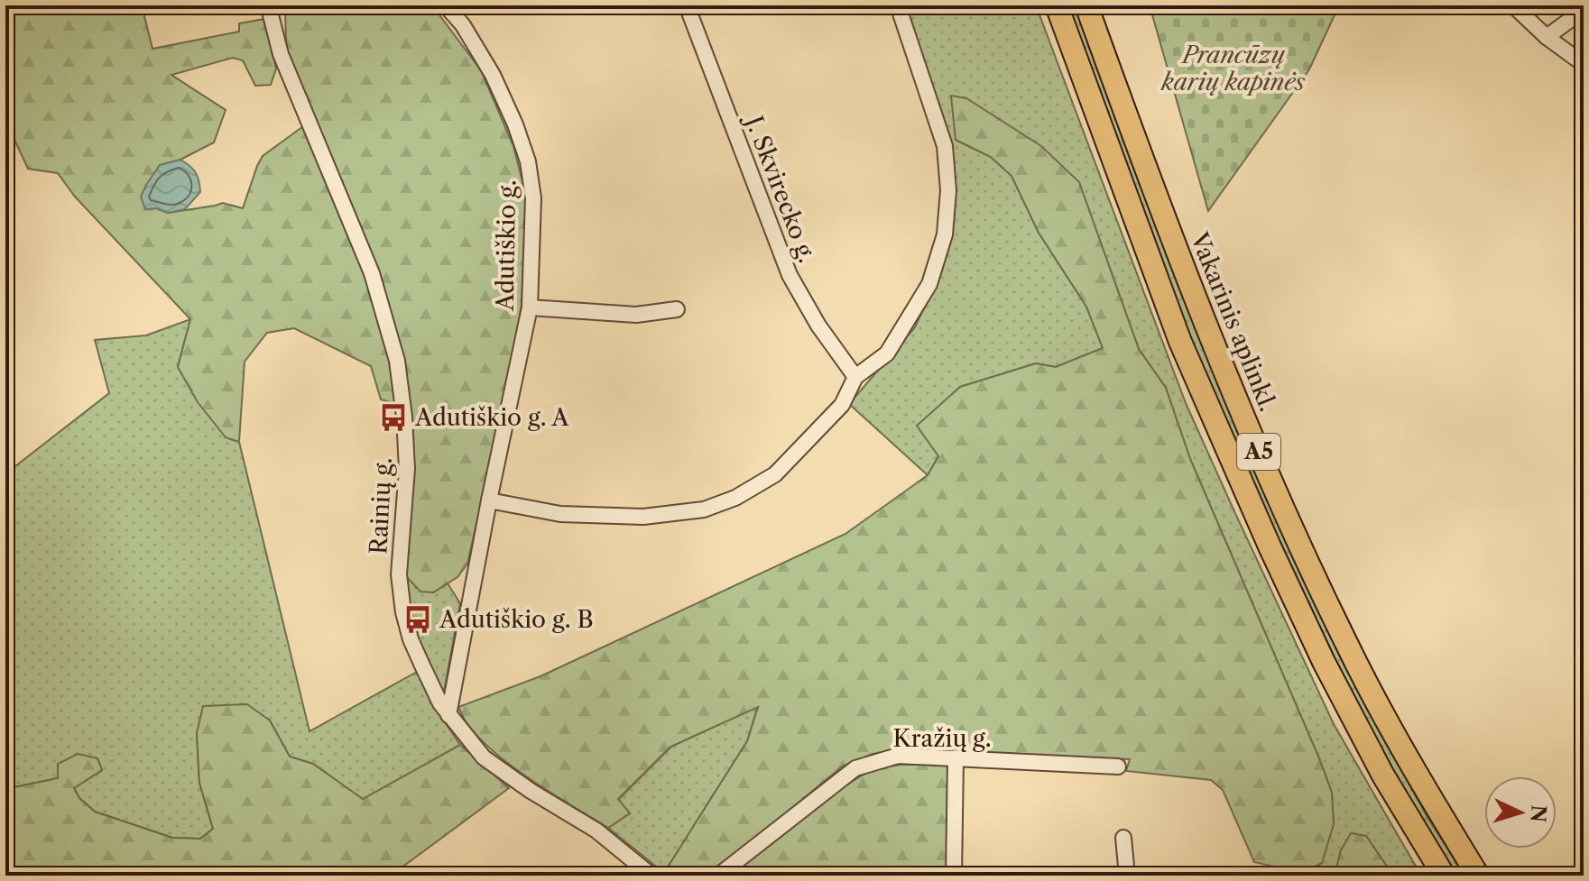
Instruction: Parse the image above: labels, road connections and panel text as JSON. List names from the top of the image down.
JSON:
{
  "streets": {
    "highway": ["Vakarinis aplinkl.", "A5"],
    "street": [
      "J. Skvirecko g.",
      "Adutiškio g.",
      "Rainių g.",
      "Kražių g."
    ]
  },
  "crossings": [
    ["Adutiškio g.", "Rainių g."]
  ],
  "parks": ["Prancūzų karių kapinės"],
  "places": {
    "bus stop": ["Adutiškio g. A", "Adutiškio g. B"]
  },
  "north": "right"
}
